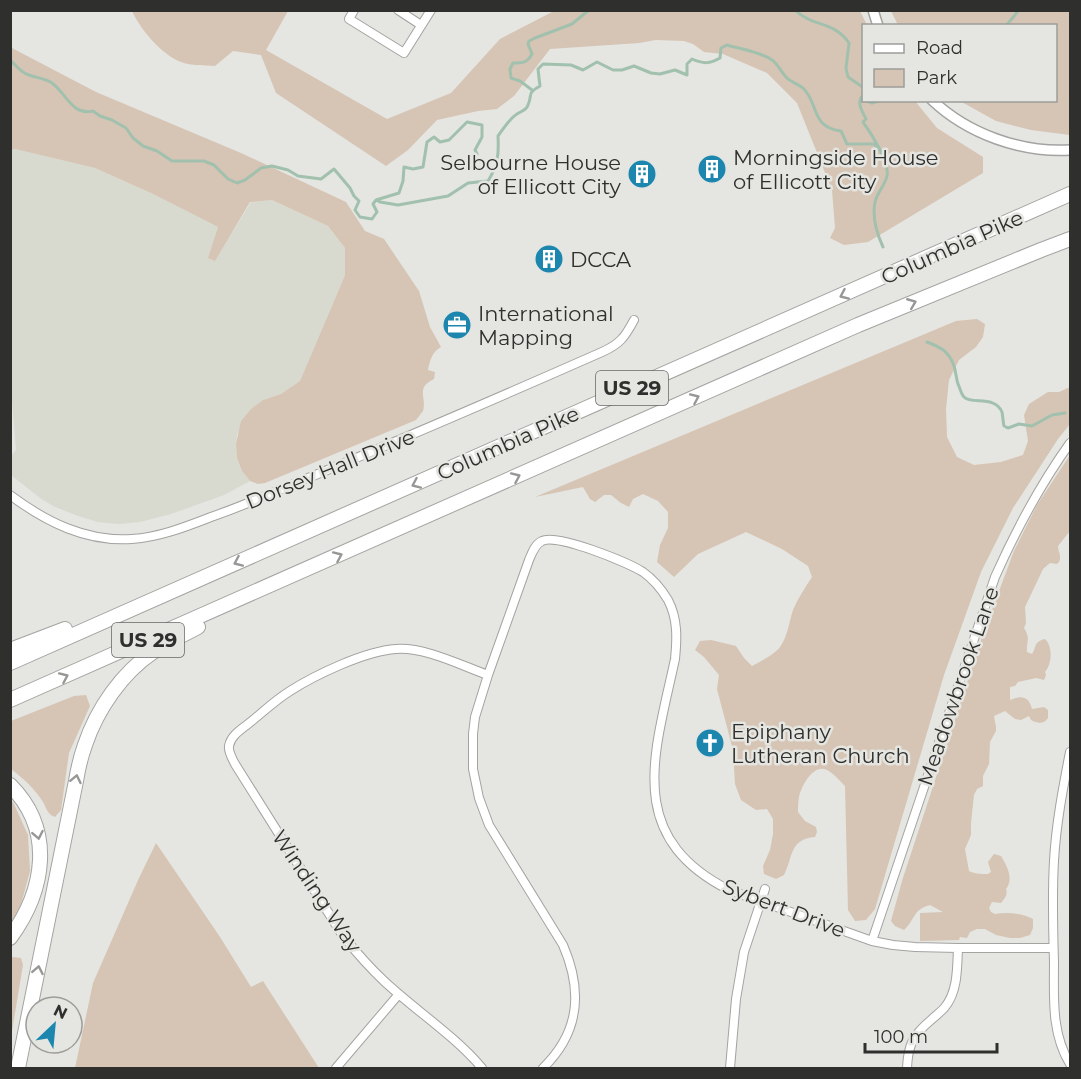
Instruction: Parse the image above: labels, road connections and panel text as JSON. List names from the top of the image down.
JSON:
{
  "streets": {
    "highway": ["Columbia Pike", "US 29"],
    "street": [
      "Dorsey Hall Drive",
      "Meadowbrook Lane",
      "Winding Way",
      "Sybert Drive"
    ]
  },
  "crossings": [
    ["Meadowbrook Lane", "Sybert Drive"],
    ["Winding Way", "Sybert Drive"]
  ],
  "places": {
    "building": ["Morningside House of Ellicott City", "Selbourne House of Ellicott City", "DCCA"],
    "office": ["International Mapping"],
    "church": ["Epiphany Lutheran Church"]
  },
  "legend": ["Road", "Park"],
  "scale_bar": "100 m",
  "north": "top right"
}
